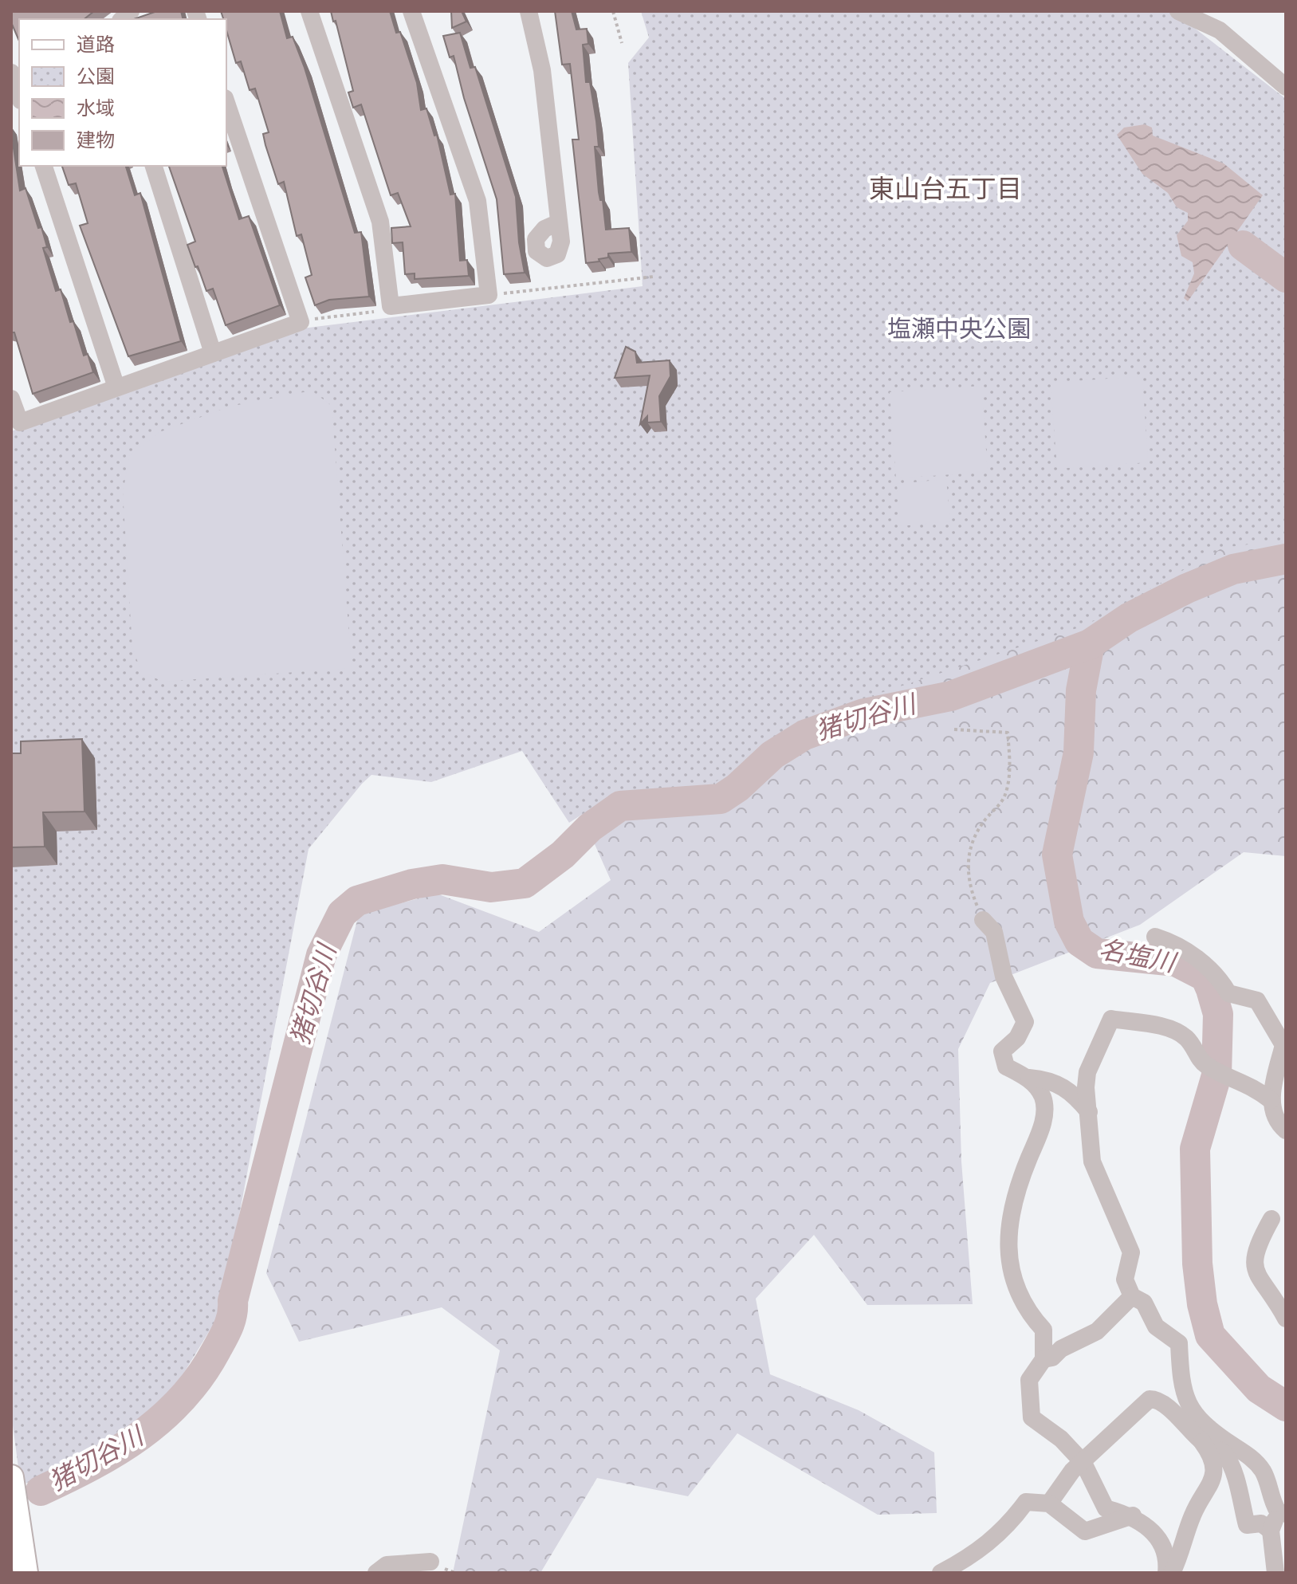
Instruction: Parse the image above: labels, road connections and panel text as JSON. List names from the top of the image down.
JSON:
{
  "districts": ["東山台五丁目"],
  "water": ["猪切谷川", "名塩川"],
  "parks": ["塩瀬中央公園"],
  "legend": [
    "道路",
    "公園",
    "水域",
    "建物"
  ]
}
